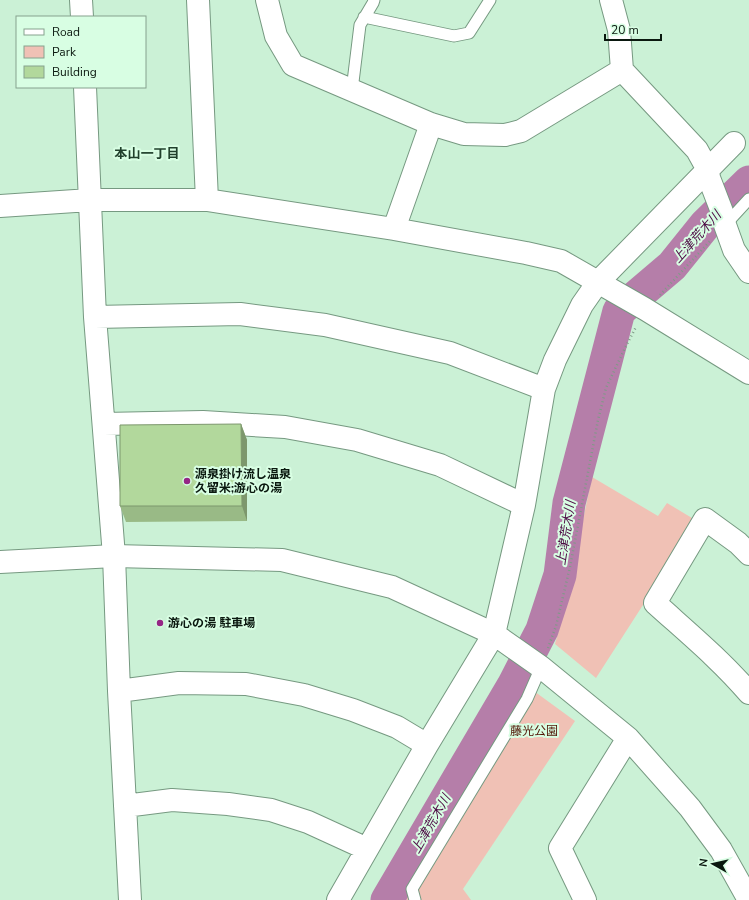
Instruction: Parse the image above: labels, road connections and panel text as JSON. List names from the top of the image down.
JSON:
{
  "districts": ["本山一丁目"],
  "water": ["上津荒木川"],
  "parks": ["藤光公園"],
  "places": ["源泉掛け流し温泉 久留米;游心の湯", "游心の湯 駐車場"],
  "legend": ["Road", "Park", "Building"],
  "scale_bar": "20 m",
  "north": "left"
}
